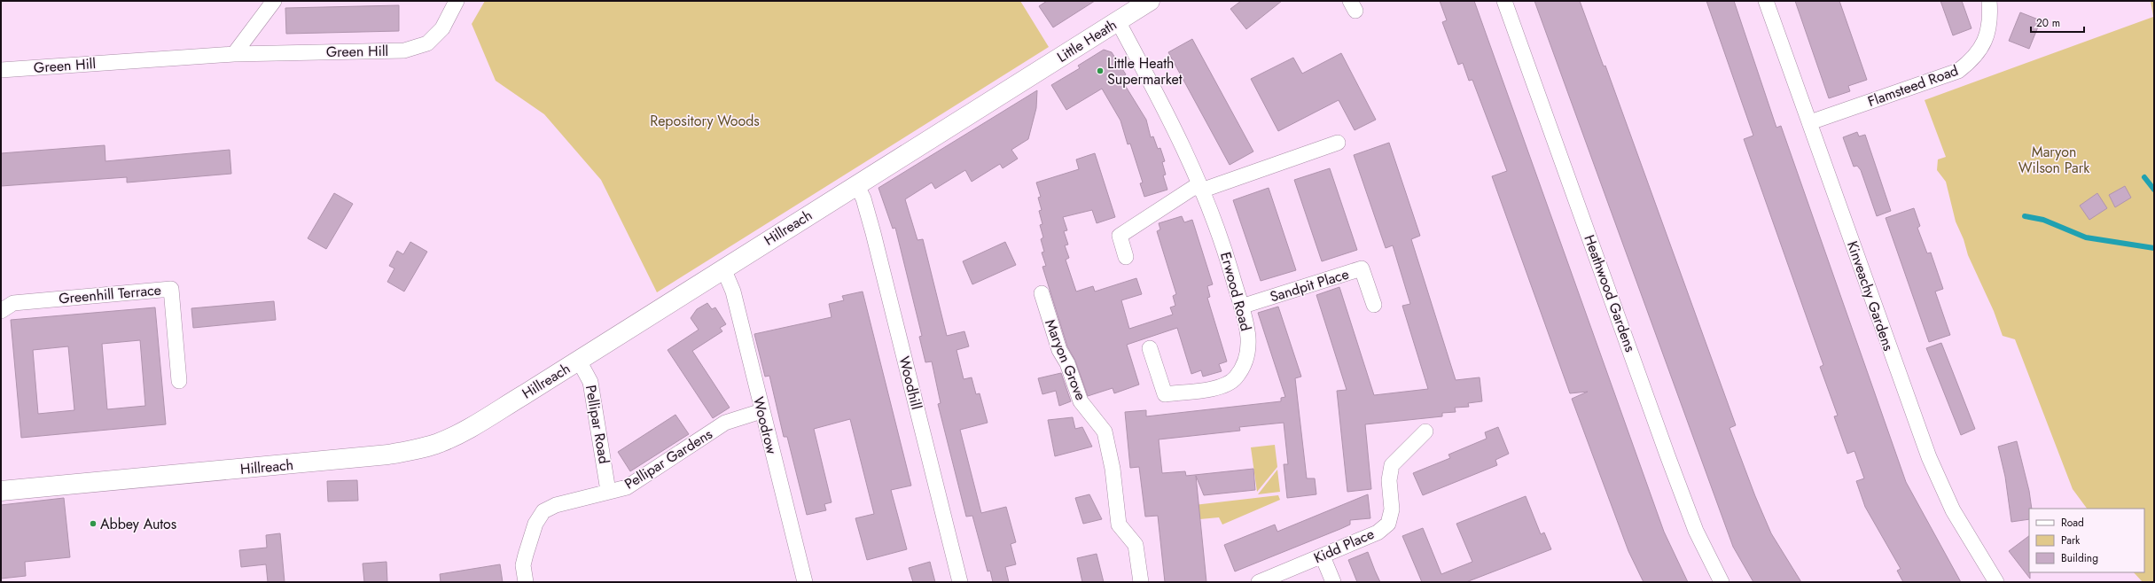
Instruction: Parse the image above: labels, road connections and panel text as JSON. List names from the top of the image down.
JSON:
{
  "streets": {
    "main road": ["Little Heath", "Hillreach"],
    "street": [
      "Green Hill",
      "Flamsteed Road",
      "Sandpit Place",
      "Erwood Road",
      "Heathwood Gardens",
      "Greenhill Terrace",
      "Kinveachy Gardens",
      "Maryon Grove",
      "Woodhill",
      "Pellipar Road",
      "Woodrow",
      "Pellipar Gardens",
      "Kidd Place"
    ]
  },
  "crossings": [
    ["Little Heath", "Hillreach"],
    ["Little Heath", "Erwood Road"],
    ["Flamsteed Road", "Kinveachy Gardens"],
    ["Hillreach", "Woodhill"],
    ["Hillreach", "Pellipar Road"],
    ["Hillreach", "Woodrow"],
    ["Sandpit Place", "Erwood Road"],
    ["Pellipar Road", "Pellipar Gardens"],
    ["Woodrow", "Pellipar Gardens"]
  ],
  "parks": ["Repository Woods", "Maryon Wilson Park"],
  "places": ["Little Heath Supermarket", "Abbey Autos"],
  "legend": ["Road", "Park", "Building"],
  "scale_bar": "20 m"
}
